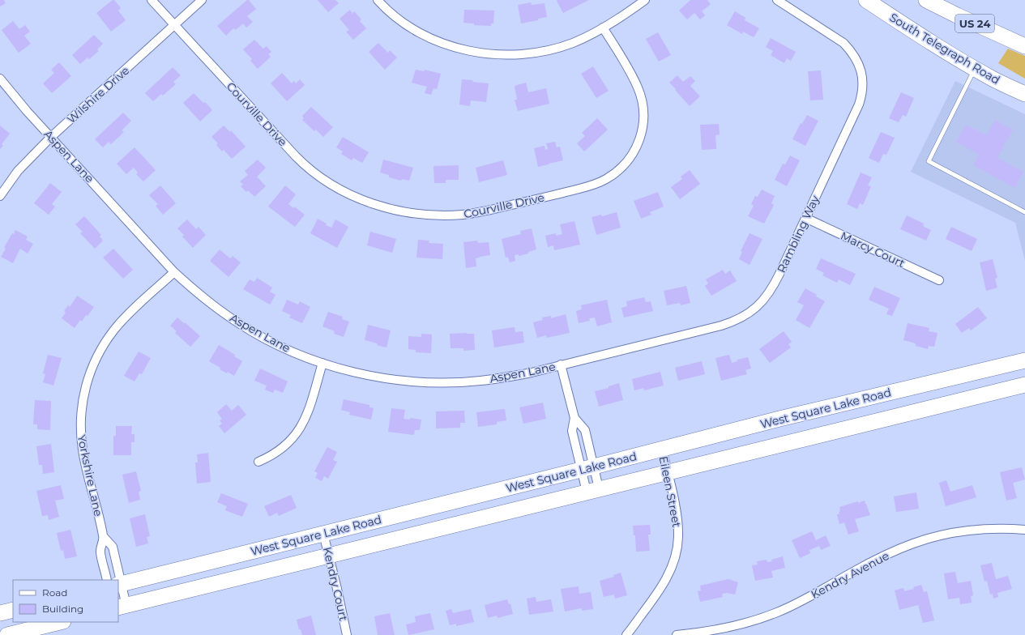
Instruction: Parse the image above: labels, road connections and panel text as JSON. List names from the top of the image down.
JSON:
{
  "streets": {
    "highway": ["US 24", "South Telegraph Road", "West Square Lake Road"],
    "street": [
      "Wilshire Drive",
      "Courville Drive",
      "Aspen Lane",
      "Rambling Way",
      "Marcy Court",
      "Yorkshire Lane",
      "Eileen Street",
      "Kendry Avenue",
      "Kendry Court"
    ]
  },
  "crossings": [
    ["Wilshire Drive", "Courville Drive"],
    ["Wilshire Drive", "Aspen Lane"],
    ["Aspen Lane", "Rambling Way"],
    ["Aspen Lane", "West Square Lake Road"],
    ["Aspen Lane", "Yorkshire Lane"],
    ["Rambling Way", "Marcy Court"],
    ["West Square Lake Road", "Yorkshire Lane"],
    ["West Square Lake Road", "Eileen Street"],
    ["West Square Lake Road", "Kendry Court"]
  ],
  "legend": ["Road", "Building"]
}
